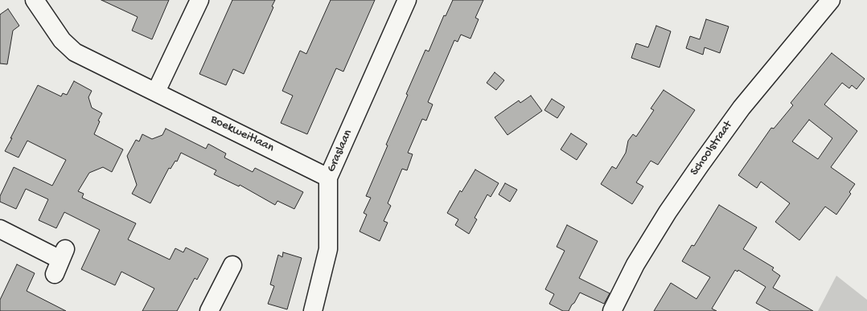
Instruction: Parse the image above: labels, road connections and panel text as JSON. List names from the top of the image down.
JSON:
{
  "streets": {
    "street": ["Boekweitlaan", "Schoolstraat", "Graslaan"]
  },
  "crossings": [
    ["Boekweitlaan", "Graslaan"]
  ]
}
